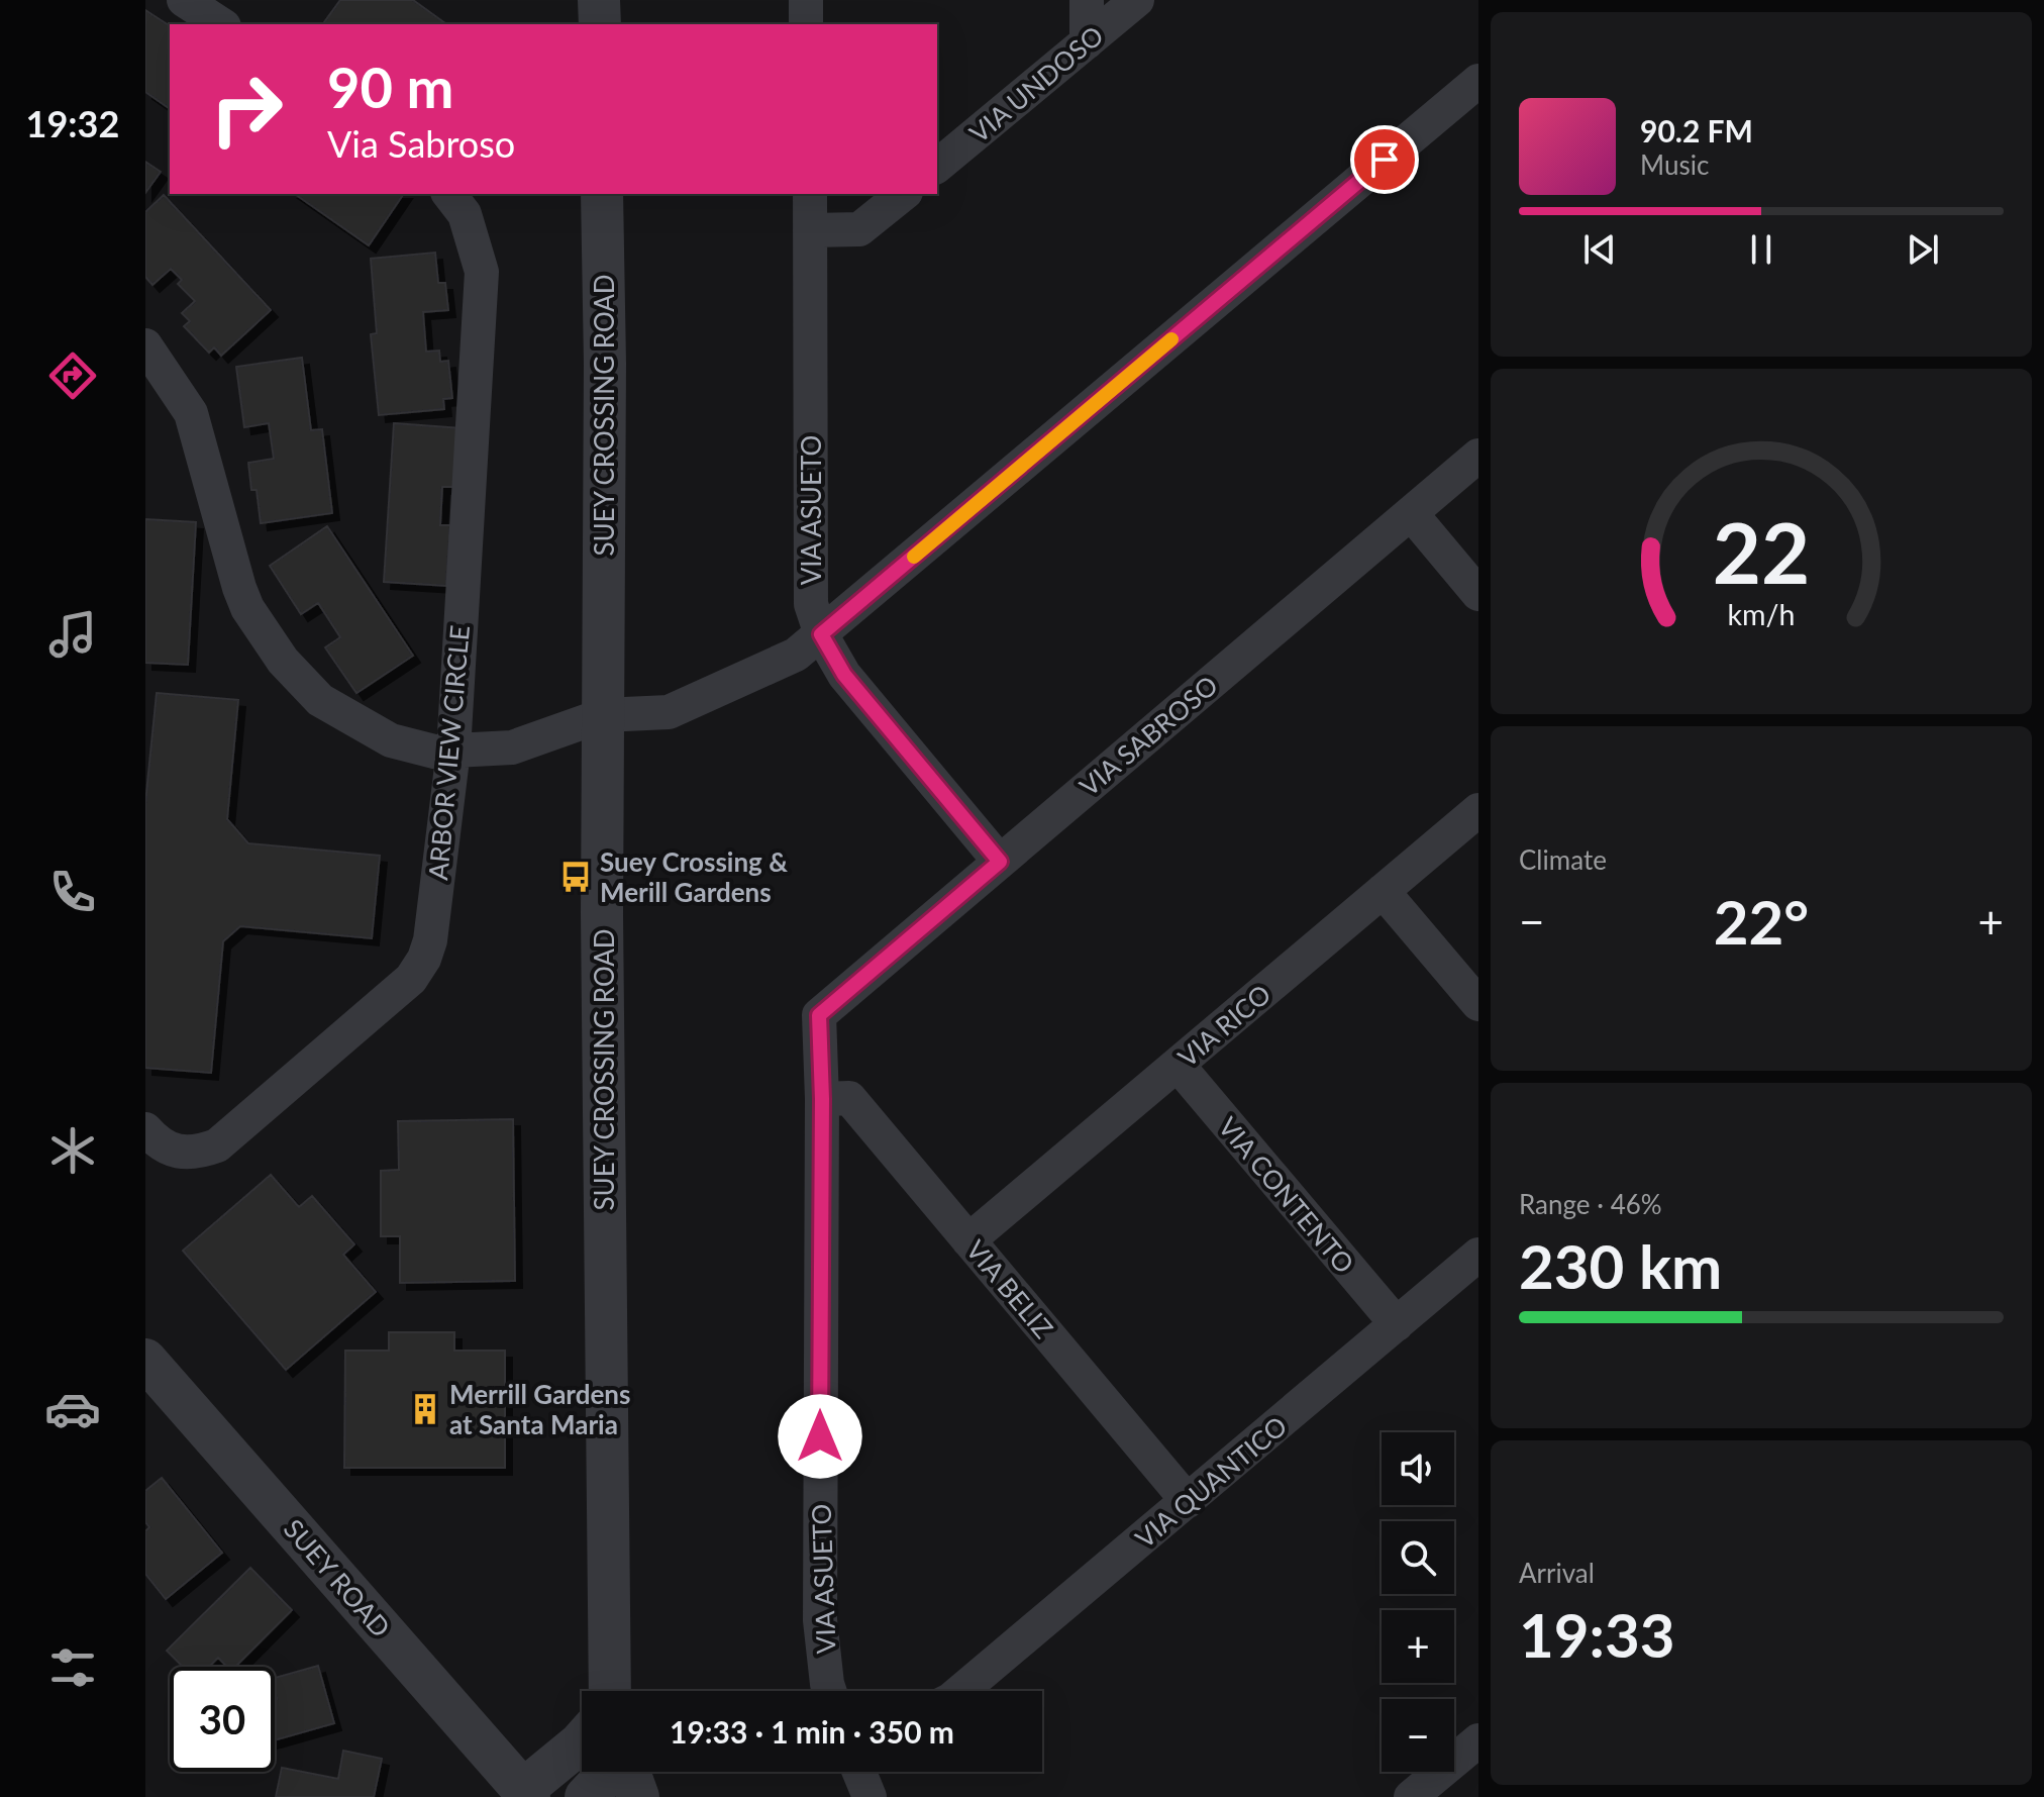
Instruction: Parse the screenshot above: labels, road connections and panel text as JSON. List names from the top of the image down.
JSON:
{
  "streets": {
    "street": [
      "VIA UNDOSO",
      "SUEY CROSSING ROAD",
      "VIA ASUETO",
      "VIA SABROSO",
      "ARBOR VIEW CIRCLE",
      "VIA RICO",
      "VIA CONTENTO",
      "VIA BELIZ",
      "VIA QUANTICO",
      "SUEY ROAD"
    ]
  },
  "crossings": [
    ["VIA ASUETO", "VIA SABROSO"],
    ["VIA ASUETO", "VIA BELIZ"],
    ["VIA RICO", "VIA CONTENTO"],
    ["VIA RICO", "VIA BELIZ"],
    ["VIA CONTENTO", "VIA QUANTICO"],
    ["VIA BELIZ", "VIA QUANTICO"]
  ],
  "places": {
    "bus stop": ["Suey Crossing & Merill Gardens"],
    "building": ["Merrill Gardens at Santa Maria"]
  },
  "page": {
    "tabs": "19:32",
    "turn": ["90 m", "Via Sabroso"],
    "song": ["90.2 FM", "Music"],
    "tile": [
      "Climate",
      ["Range · 46%", "230 km"],
      ["Arrival", "19:33"]
    ],
    "heat": ["−", "22°", "+"],
    "map_buttons": ["+", "−"],
    "limit": "30",
    "trip": "19:33 · 1 min · 350 m",
    "gauge": ["22", "km/h"]
  }
}
